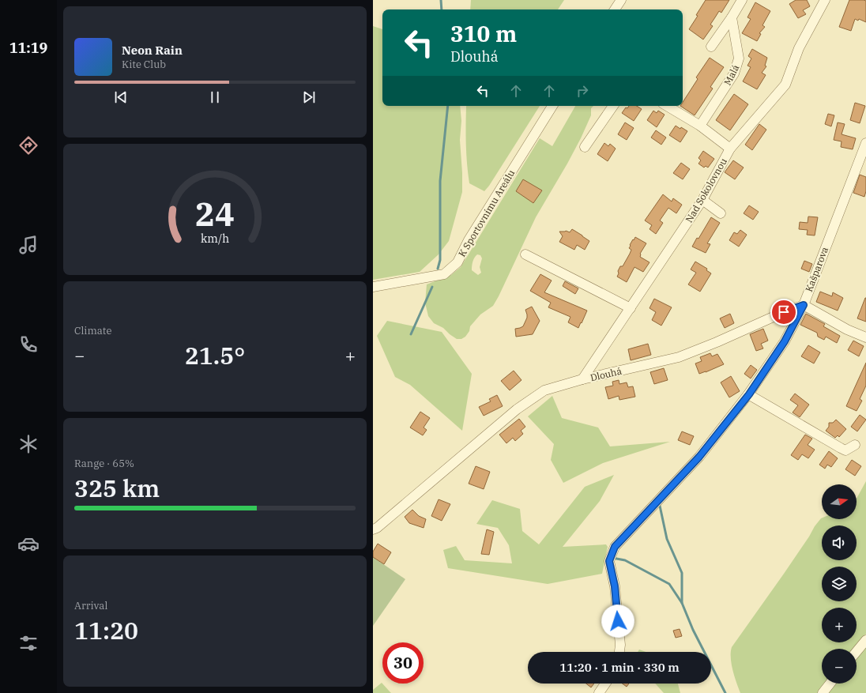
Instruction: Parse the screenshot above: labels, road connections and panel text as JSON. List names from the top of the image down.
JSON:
{
  "streets": {
    "street": [
      "Malá",
      "Nad Sokolovnou",
      "K Sportovnímu Areálu",
      "Kašparova",
      "Dlouhá"
    ]
  },
  "crossings": [
    ["Nad Sokolovnou", "Dlouhá"],
    ["Kašparova", "Dlouhá"]
  ],
  "north": "right",
  "page": {
    "tabs": "11:19",
    "turn": ["310 m", "Dlouhá"],
    "song": ["Neon Rain", "Kite Club"],
    "tile": [
      "Climate",
      ["Range · 65%", "325 km"],
      ["Arrival", "11:20"]
    ],
    "heat": ["−", "21.5°", "+"],
    "map_buttons": ["+", "−"],
    "limit": "30",
    "trip": "11:20 · 1 min · 330 m",
    "gauge": ["24", "km/h"]
  }
}
